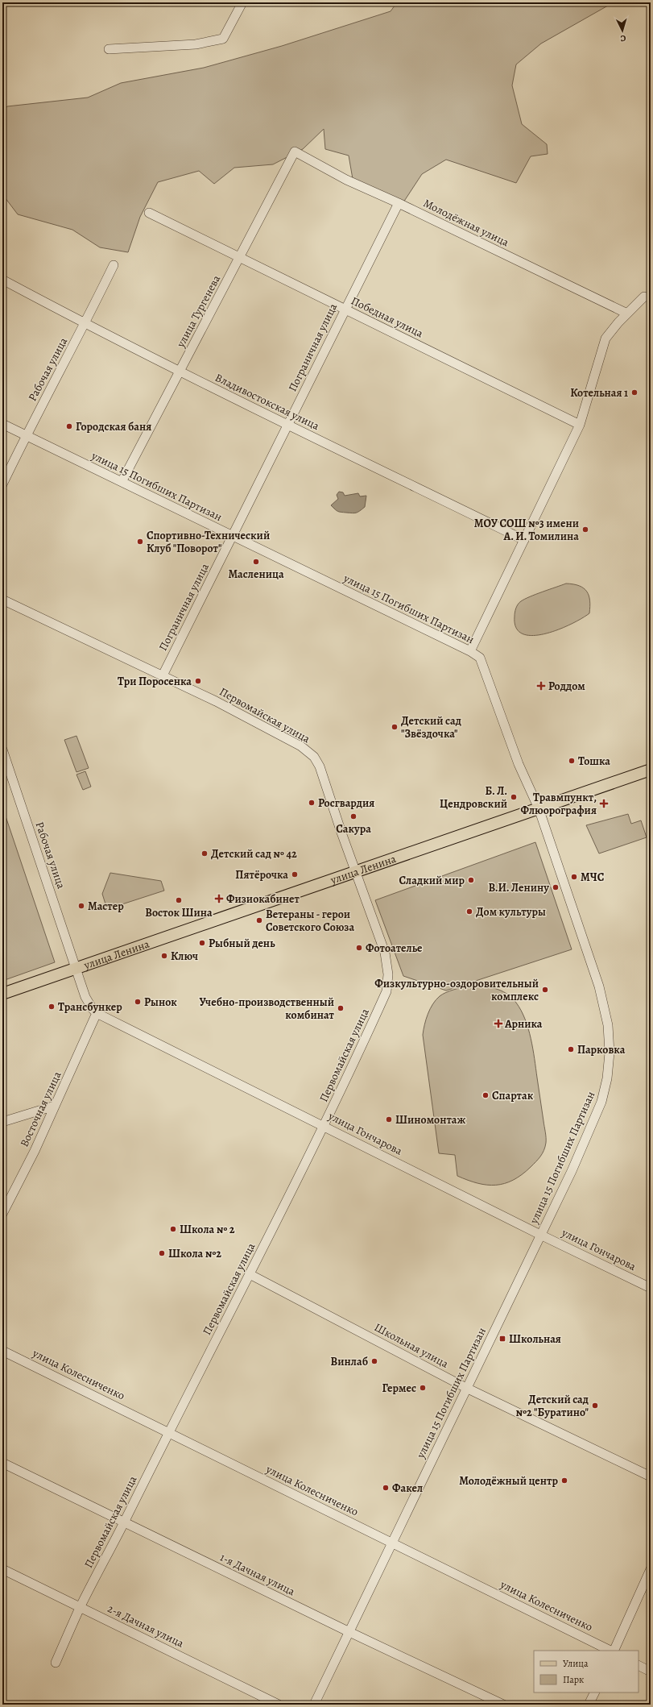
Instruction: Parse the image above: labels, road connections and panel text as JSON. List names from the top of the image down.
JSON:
{
  "streets": {
    "main road": ["улица Ленина"],
    "street": [
      "Молодёжная улица",
      "улица Тургенева",
      "Победная улица",
      "Пограничная улица",
      "Рабочая улица",
      "Владивостокская улица",
      "улица 15 Погибших Партизан",
      "Первомайская улица",
      "Восточная улица",
      "улица Гончарова",
      "Школьная улица",
      "улица Колесниченко",
      "1-я Дачная улица",
      "2-я Дачная улица"
    ]
  },
  "crossings": [
    ["Молодёжная улица", "улица Тургенева"],
    ["Молодёжная улица", "Пограничная улица"],
    ["улица Тургенева", "Победная улица"],
    ["улица Тургенева", "Владивостокская улица"],
    ["улица Тургенева", "улица 15 Погибших Партизан"],
    ["Победная улица", "Пограничная улица"],
    ["Пограничная улица", "Владивостокская улица"],
    ["Пограничная улица", "улица 15 Погибших Партизан"],
    ["Пограничная улица", "Первомайская улица"],
    ["Рабочая улица", "Владивостокская улица"],
    ["Рабочая улица", "улица 15 Погибших Партизан"],
    ["Рабочая улица", "улица Ленина"],
    ["Рабочая улица", "улица Гончарова"],
    ["улица 15 Погибших Партизан", "улица Ленина"],
    ["улица 15 Погибших Партизан", "улица Гончарова"],
    ["улица 15 Погибших Партизан", "Школьная улица"],
    ["улица 15 Погибших Партизан", "улица Колесниченко"],
    ["улица 15 Погибших Партизан", "1-я Дачная улица"],
    ["Первомайская улица", "улица Ленина"],
    ["Первомайская улица", "улица Гончарова"],
    ["Первомайская улица", "Школьная улица"],
    ["Первомайская улица", "улица Колесниченко"],
    ["Первомайская улица", "1-я Дачная улица"],
    ["Первомайская улица", "2-я Дачная улица"],
    ["улица Ленина", "улица Гончарова"],
    ["Восточная улица", "улица Гончарова"]
  ],
  "places": {
    "other": [
      "Котельная 1",
      "Городская баня",
      "МОУ СОШ №3 имени А. И. Томилина",
      "Спортивно-Технический Клуб \"Поворот\"",
      "Масленица",
      "Три Поросенка",
      "Детский сад \"Звёздочка\"",
      "Тошка",
      "Б. Л. Цендровский",
      "Росгвардия",
      "Сакура",
      "Детский сад № 42",
      "Пятёрочка",
      "МЧС",
      "Сладкий мир",
      "В.И. Ленину",
      "Восток Шина",
      "Мастер",
      "Дом культуры",
      "Ветераны - герои Советского Союза",
      "Рыбный день",
      "Фотоателье",
      "Ключ",
      "Физкультурно-оздоровительный комплекс",
      "Рынок",
      "Трансбункер",
      "Учебно-производственный комбинат",
      "Парковка",
      "Спартак",
      "Шиномонтаж",
      "Школа № 2",
      "Школа №2",
      "Винлаб",
      "Гермес",
      "Детский сад №2 \"Буратино\"",
      "Молодёжный центр",
      "Факел"
    ],
    "health": [
      "Роддом",
      "Травмпункт, Флюорография",
      "Физиокабинет",
      "Арника"
    ],
    "transit": ["Школьная"]
  },
  "legend": ["Улица", "Парк"],
  "north": "bottom"
}
